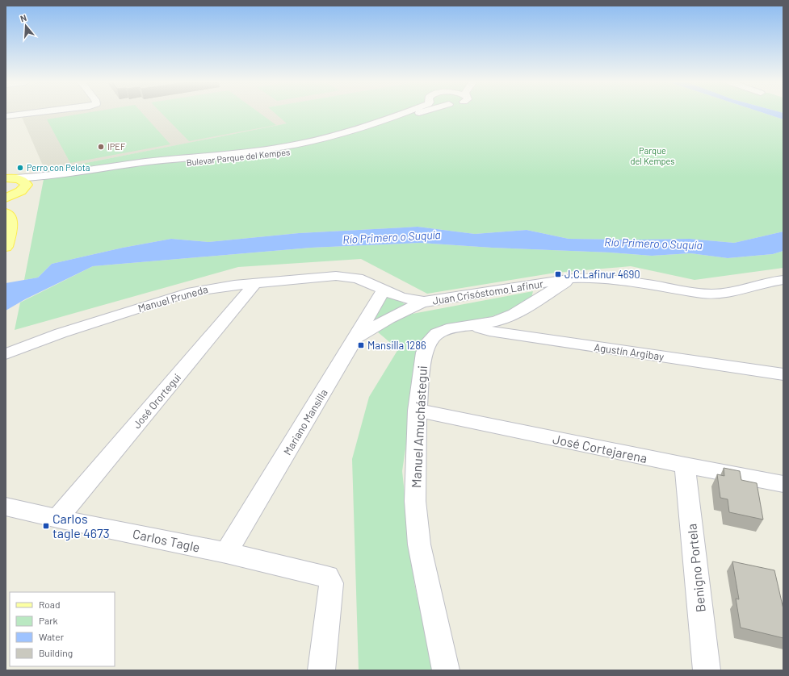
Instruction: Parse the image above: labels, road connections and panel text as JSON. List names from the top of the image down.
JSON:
{
  "streets": {
    "street": [
      "Bulevar Parque del Kempes",
      "Juan Crisóstomo Lafinur",
      "Manuel Pruneda",
      "Agustín Argibay",
      "José Orortegui",
      "Mariano Mansilla",
      "Manuel Amuchástegui",
      "José Cortejarena",
      "Carlos Tagle",
      "Benigno Portela"
    ]
  },
  "crossings": [
    ["Juan Crisóstomo Lafinur", "Manuel Pruneda"],
    ["Juan Crisóstomo Lafinur", "Manuel Amuchástegui"],
    ["Manuel Pruneda", "José Orortegui"],
    ["Manuel Pruneda", "Mariano Mansilla"],
    ["Agustín Argibay", "Manuel Amuchástegui"],
    ["José Orortegui", "Carlos Tagle"],
    ["Mariano Mansilla", "Carlos Tagle"],
    ["Manuel Amuchástegui", "José Cortejarena"],
    ["José Cortejarena", "Benigno Portela"]
  ],
  "water": ["Río Primero o Suquía"],
  "parks": ["Parque del Kempes"],
  "places": {
    "other": ["IPEF", "Perro con Pelota"],
    "transit": ["J.C.Lafinur 4690", "Mansilla 1286", "Carlos tagle 4673"]
  },
  "legend": [
    "Road",
    "Park",
    "Water",
    "Building"
  ],
  "north": "top"
}
